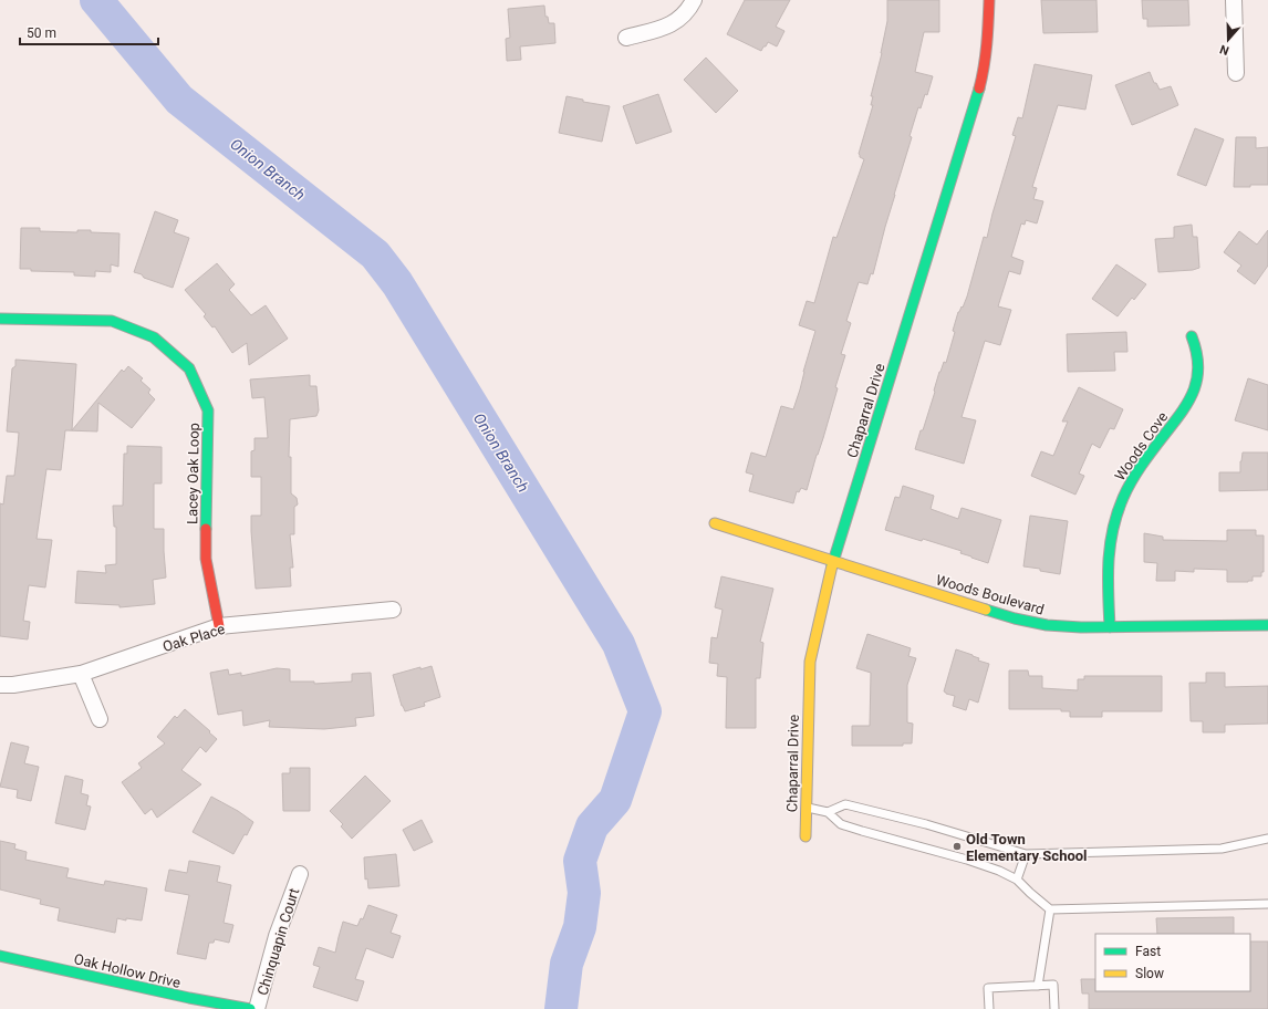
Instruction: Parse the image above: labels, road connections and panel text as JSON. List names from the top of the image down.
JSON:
{
  "streets": {
    "street": [
      "Chaparral Drive",
      "Woods Cove",
      "Lacey Oak Loop",
      "Woods Boulevard",
      "Oak Place",
      "Chinquapin Court",
      "Oak Hollow Drive"
    ]
  },
  "crossings": [
    ["Chaparral Drive", "Woods Boulevard"],
    ["Woods Cove", "Woods Boulevard"],
    ["Lacey Oak Loop", "Oak Place"]
  ],
  "water": ["Onion Branch"],
  "places": ["Old Town Elementary School"],
  "legend": ["Fast", "Slow"],
  "scale_bar": "50 m",
  "north": "bottom"
}
